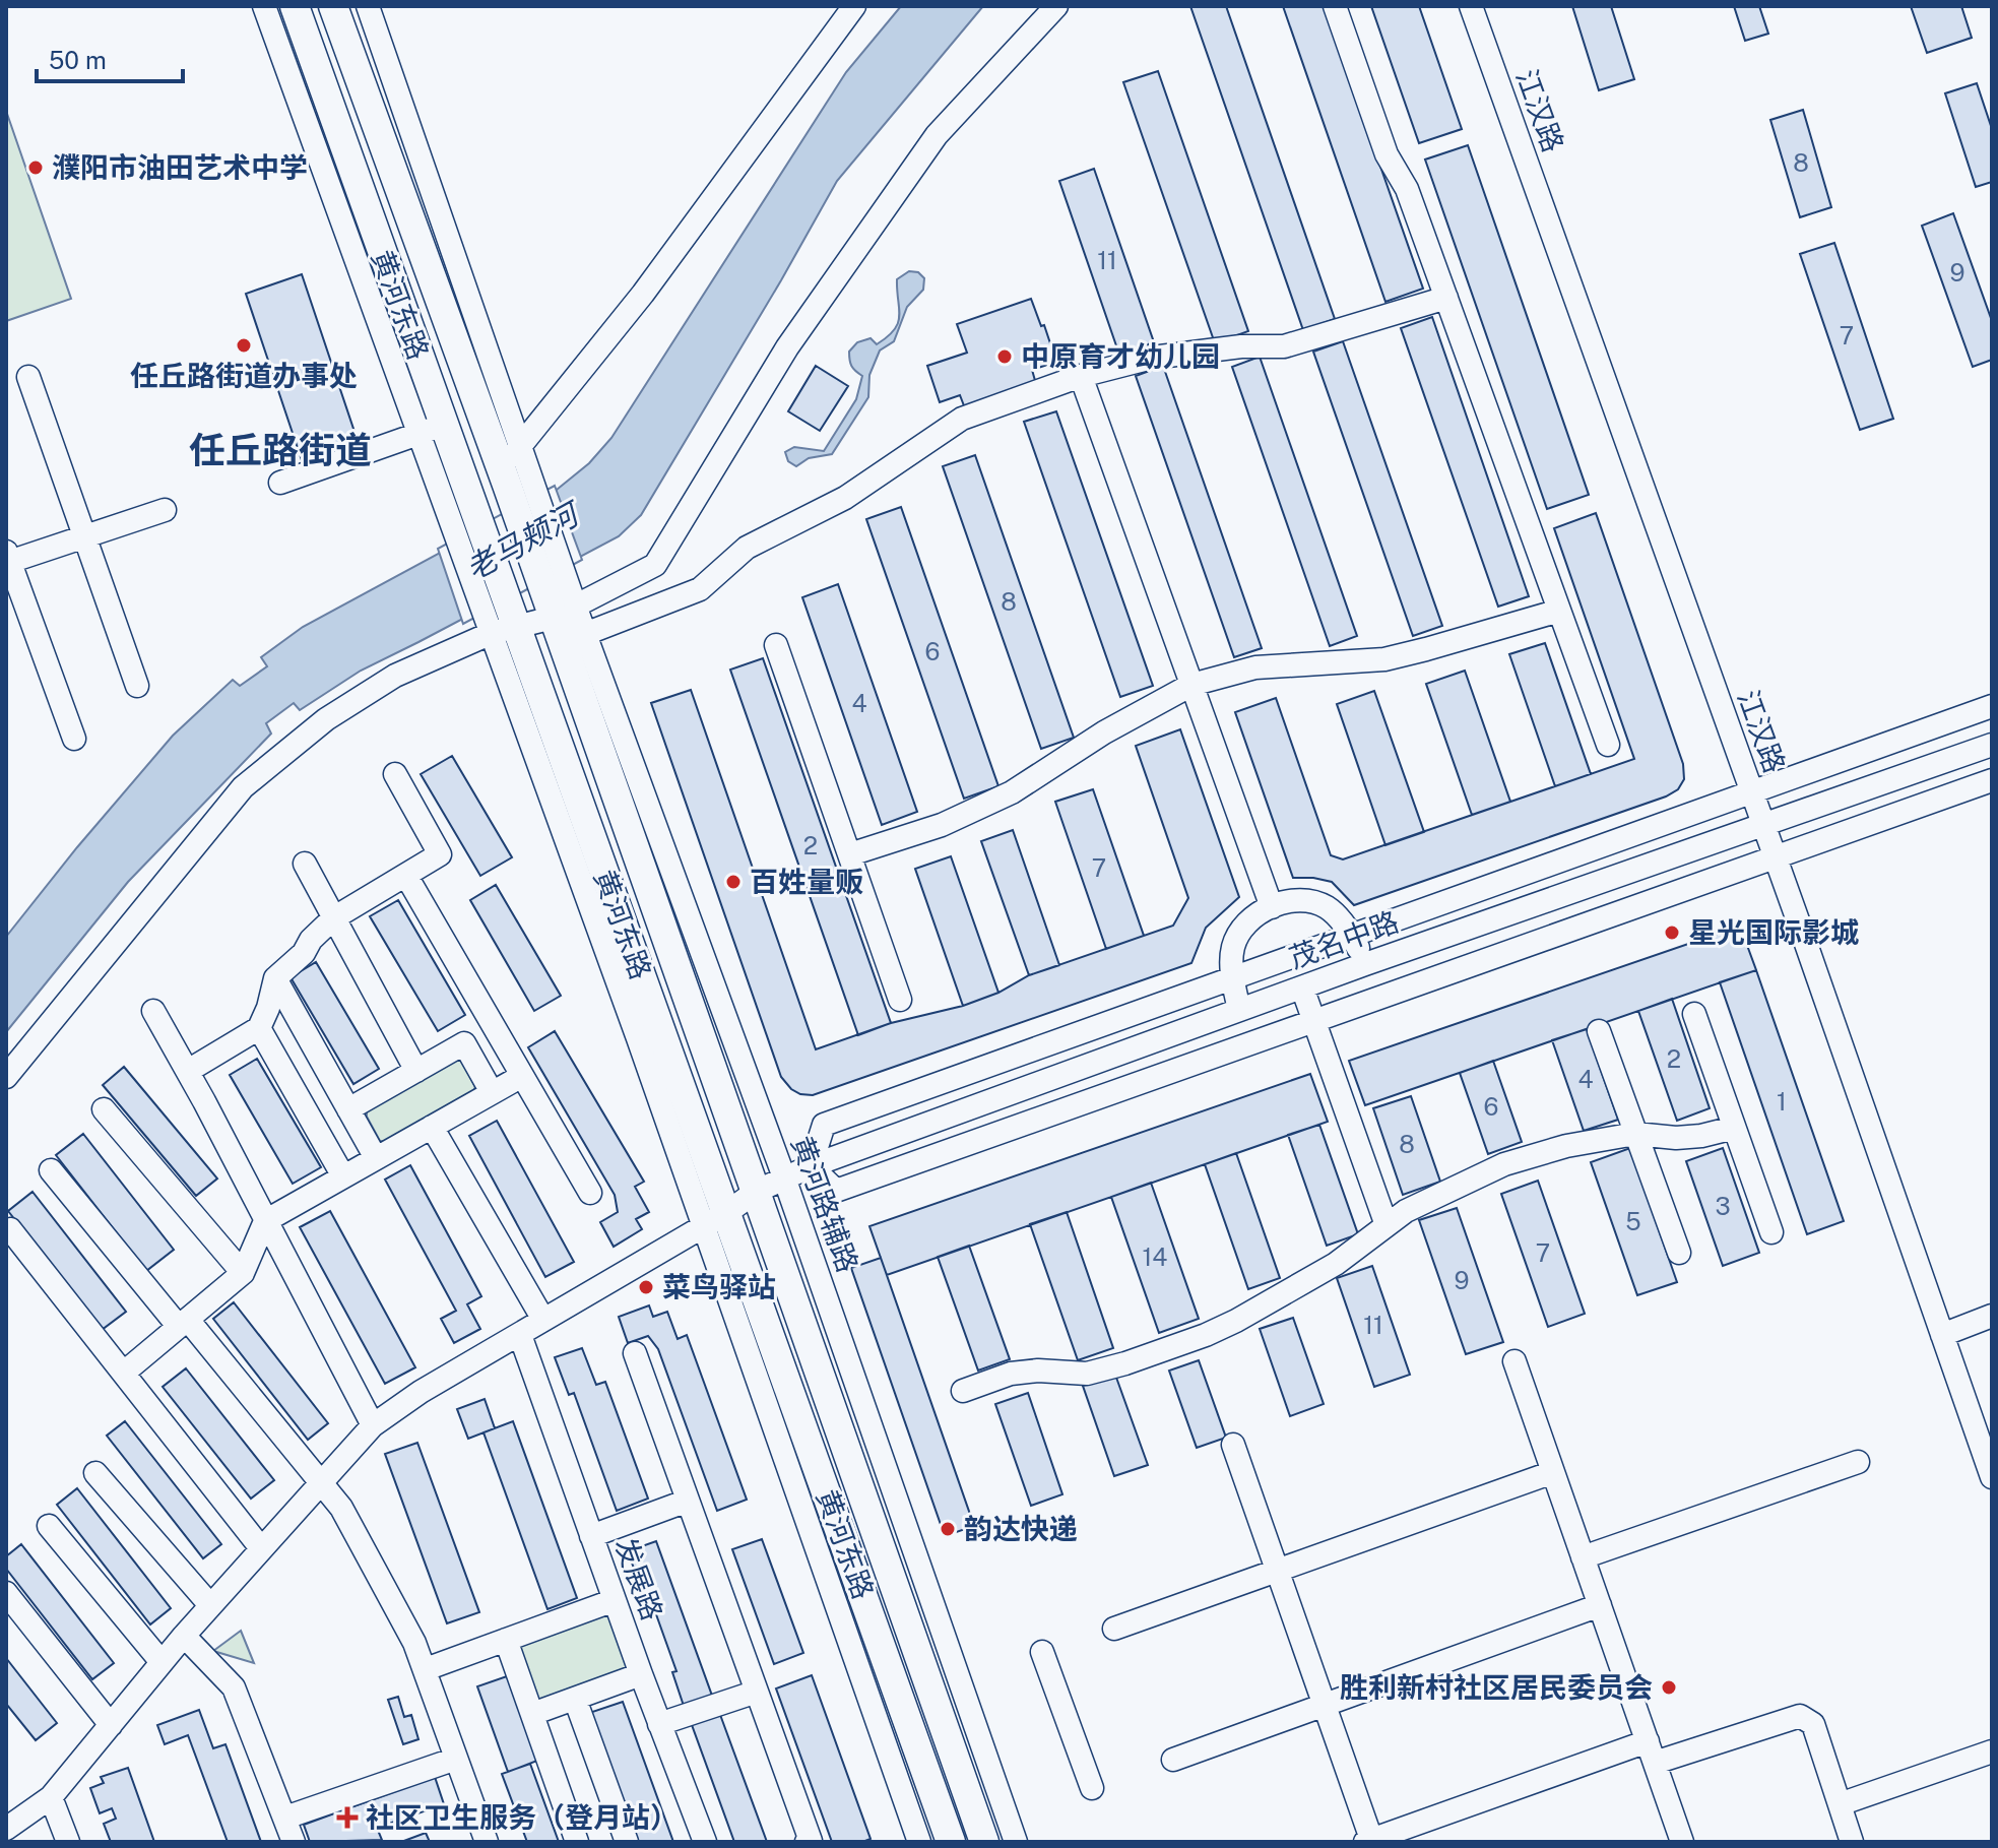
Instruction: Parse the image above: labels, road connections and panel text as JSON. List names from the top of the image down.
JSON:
{
  "streets": {
    "main road": ["黄河东路"],
    "street": [
      "江汉路",
      "茂名中路",
      "黄河路辅路",
      "发展路"
    ]
  },
  "crossings": [
    ["江汉路", "茂名中路"],
    ["黄河东路", "茂名中路"],
    ["黄河东路", "黄河路辅路"],
    ["茂名中路", "黄河路辅路"],
    ["茂名中路", "发展路"]
  ],
  "districts": ["任丘路街道"],
  "water": ["老马颊河"],
  "places": {
    "other": [
      "濮阳市油田艺术中学",
      "任丘路街道办事处",
      "中原育才幼儿园",
      "百姓量贩",
      "星光国际影城",
      "菜鸟驿站",
      "韵达快递",
      "胜利新村社区居民委员会"
    ],
    "health": ["社区卫生服务（登月站）"]
  },
  "house_numbers": [
    "8",
    "11",
    "9",
    "7",
    "8",
    "6",
    "4",
    "2",
    "7",
    "2",
    "4",
    "1",
    "6",
    "8",
    "3",
    "5",
    "7",
    "14",
    "9",
    "11"
  ],
  "scale_bar": "50 m"
}
